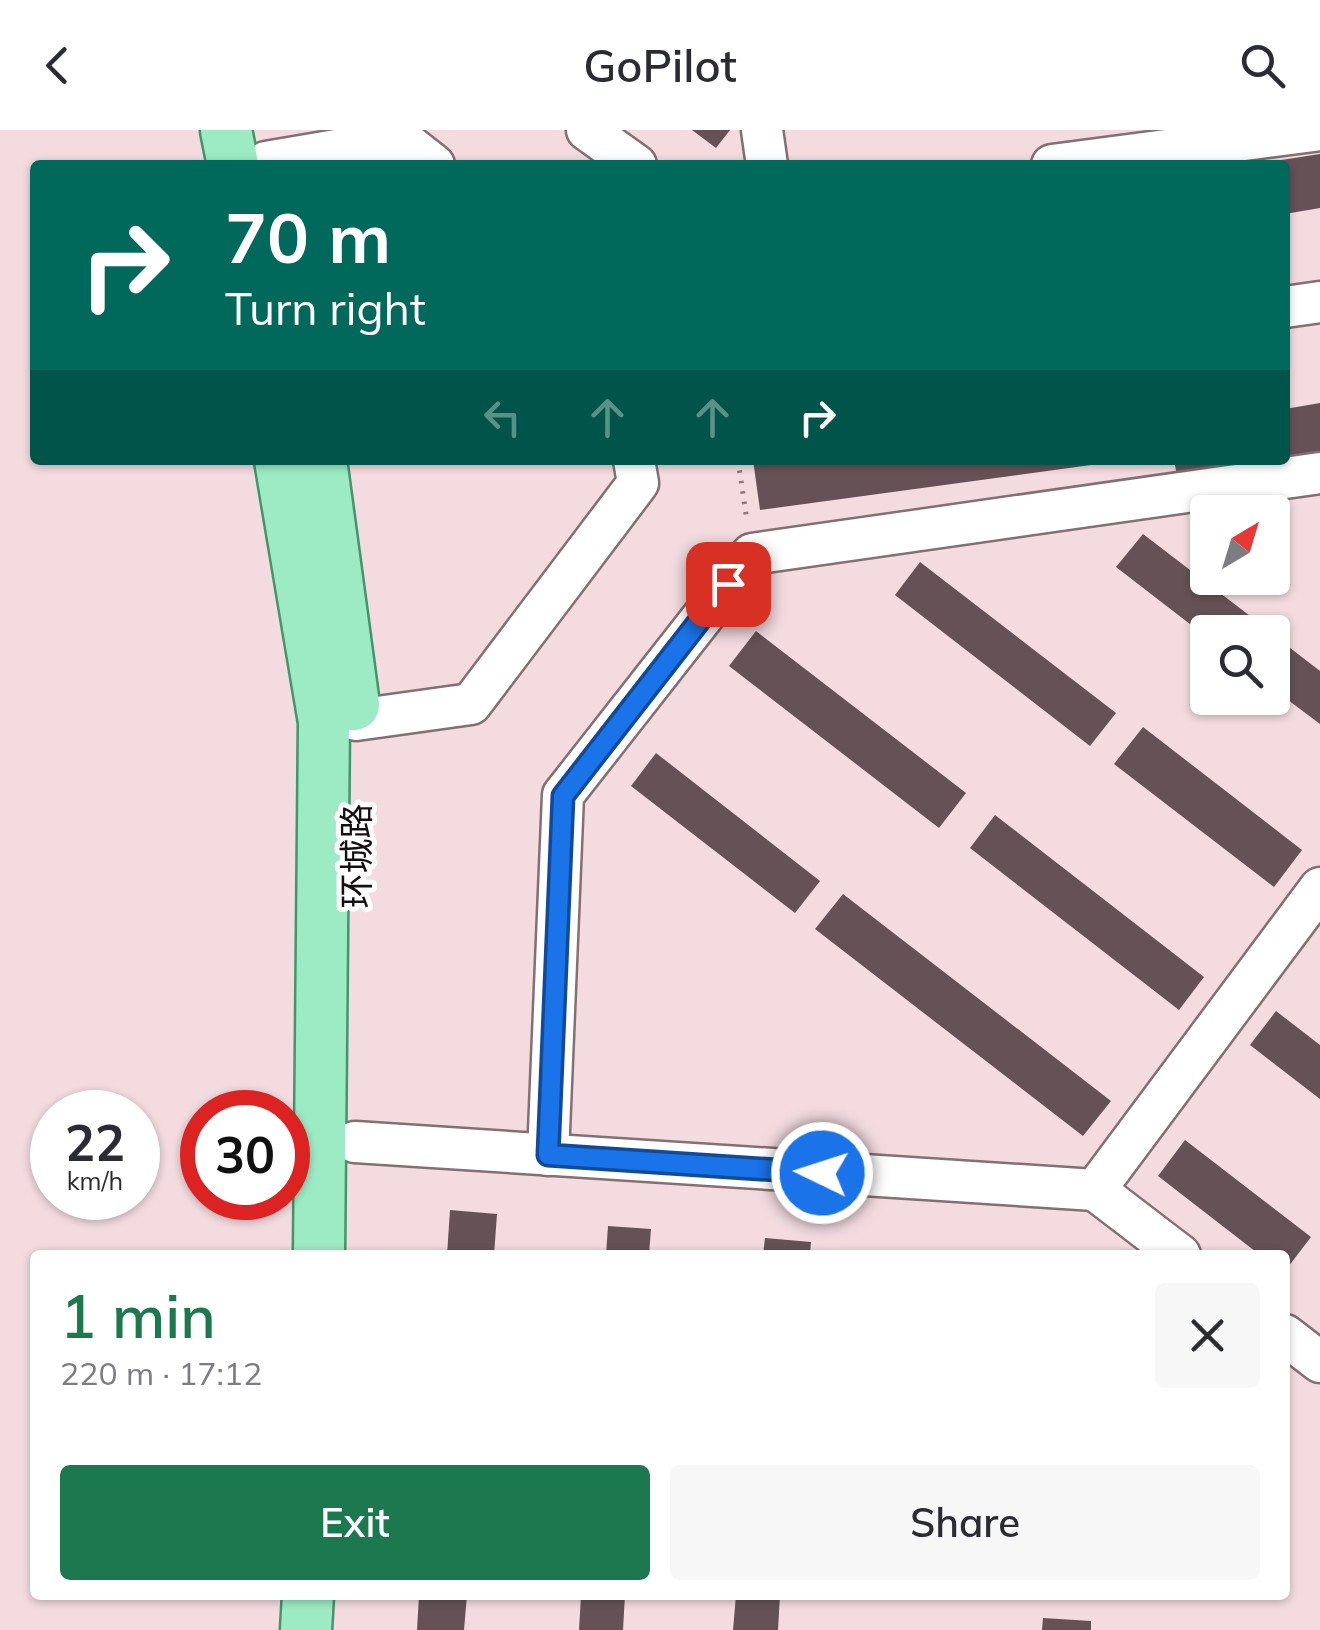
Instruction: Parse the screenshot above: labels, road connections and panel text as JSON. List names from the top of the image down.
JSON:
{
  "streets": {
    "main road": ["环城路"]
  },
  "north": "top right",
  "page": {
    "header": "GoPilot",
    "turn": ["70 m", "Turn right"],
    "speed": "22 km/h",
    "limit": "30",
    "heading": ["1 min", "220 m · 17:12"],
    "buttons": ["Exit", "Share"]
  }
}
